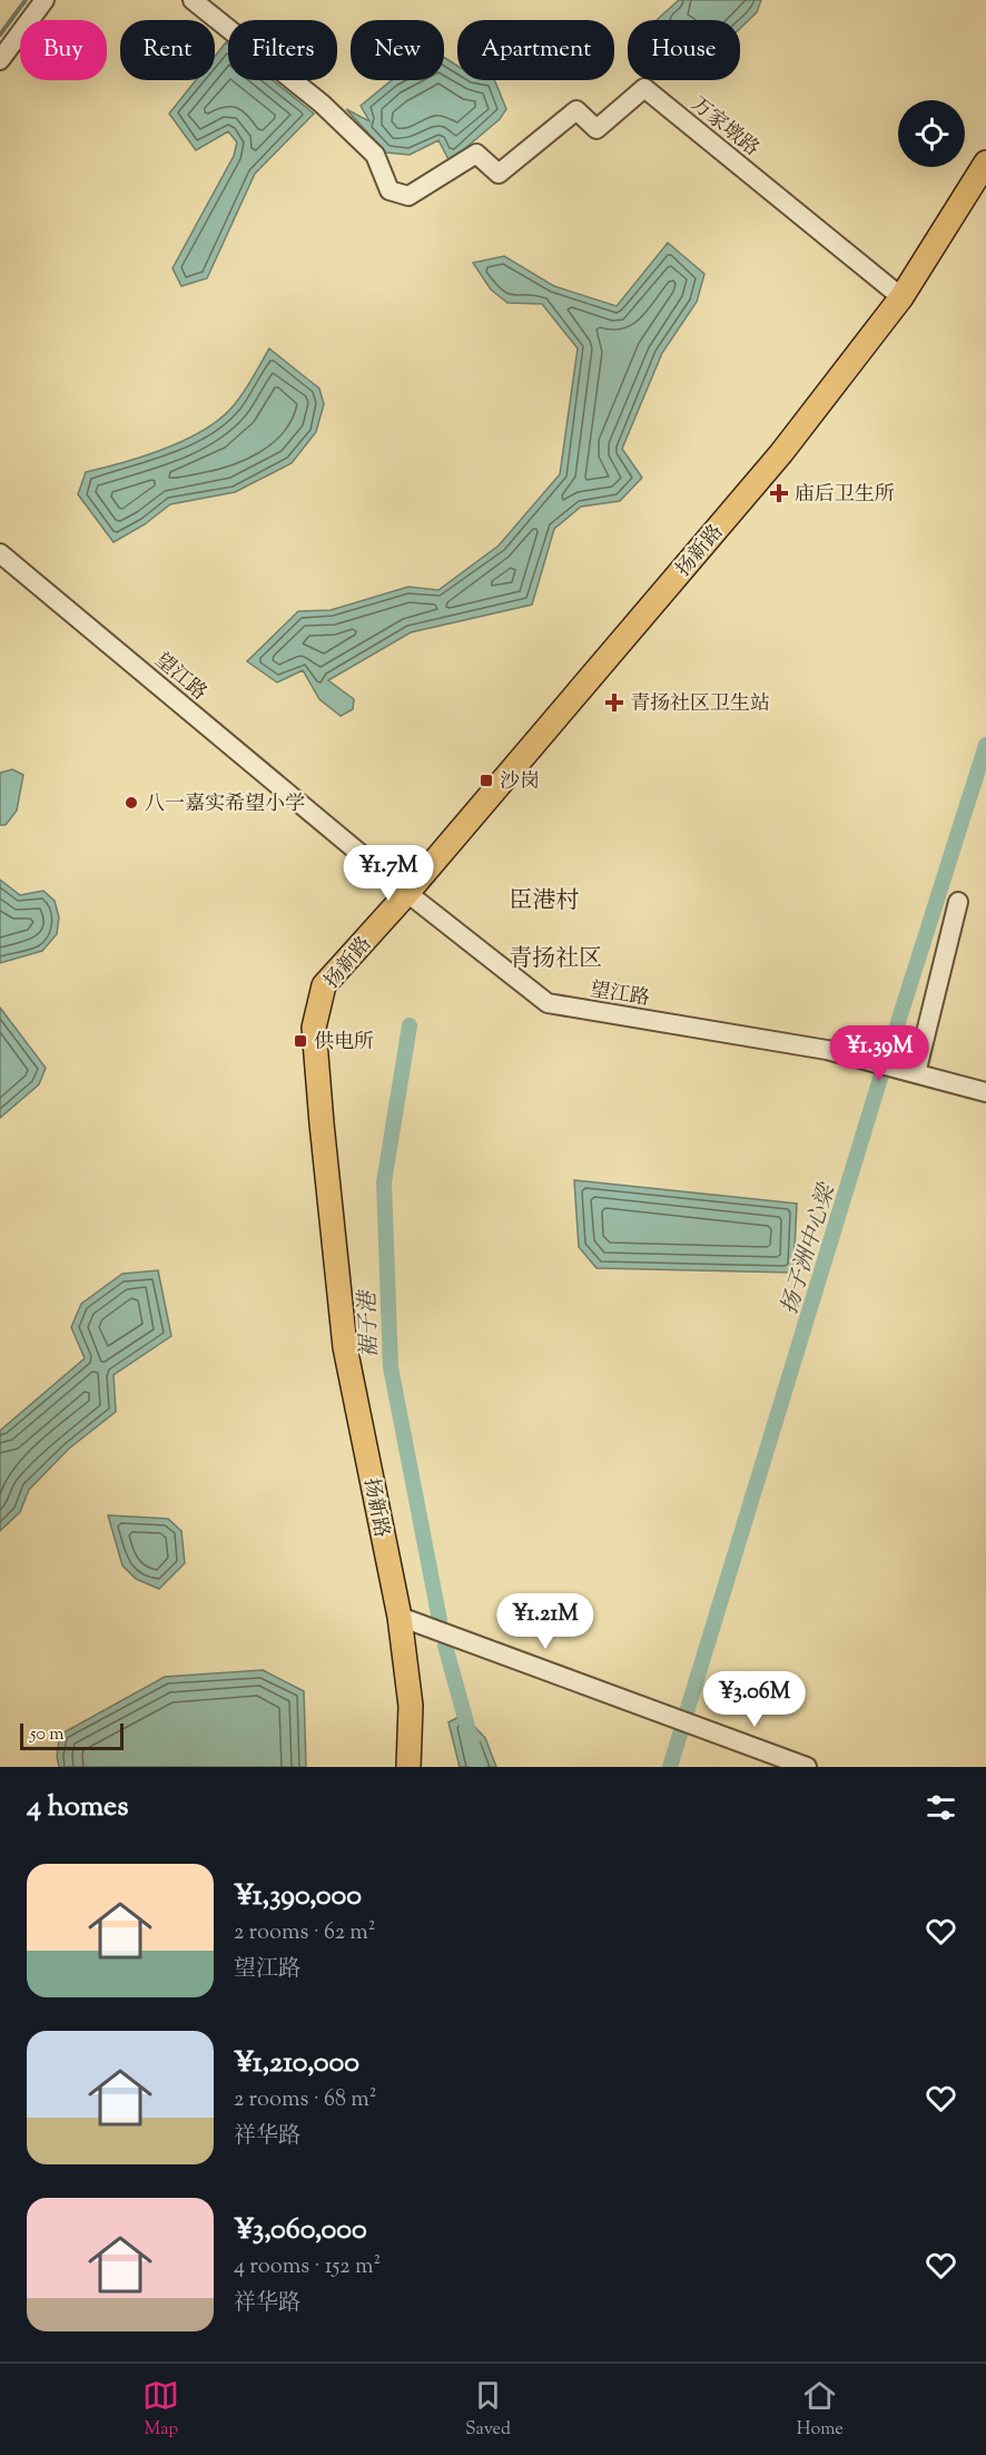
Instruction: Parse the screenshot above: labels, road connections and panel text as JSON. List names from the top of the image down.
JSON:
{
  "streets": {
    "main road": ["扬新路"],
    "street": ["万家墩路", "望江路"]
  },
  "crossings": [
    ["万家墩路", "扬新路"],
    ["扬新路", "望江路"]
  ],
  "districts": ["臣港村", "青扬社区"],
  "water": ["扬子洲中心梁", "裾子港"],
  "places": {
    "health": ["庙后卫生所", "青扬社区卫生站"],
    "transit": ["沙岗", "供电所"],
    "other": ["八一嘉实希望小学"]
  },
  "scale_bar": "50 m",
  "page": {
    "chip": [
      "Buy",
      "Rent",
      "Filters",
      "New",
      "Apartment",
      "House"
    ],
    "price": [
      "¥1.7M",
      "¥1.39M",
      "¥1.21M",
      "¥3.06M"
    ],
    "scale": "50 m",
    "heading": "4 homes",
    "list": [
      {
        "name": "¥1,390,000",
        "note": "2 rooms · 62 m² · 望江路"
      },
      {
        "name": "¥1,210,000",
        "note": "2 rooms · 68 m² · 祥华路"
      },
      {
        "name": "¥3,060,000",
        "note": "4 rooms · 152 m² · 祥华路"
      }
    ],
    "tabs": ["Map", "Saved", "Home"]
  }
}
